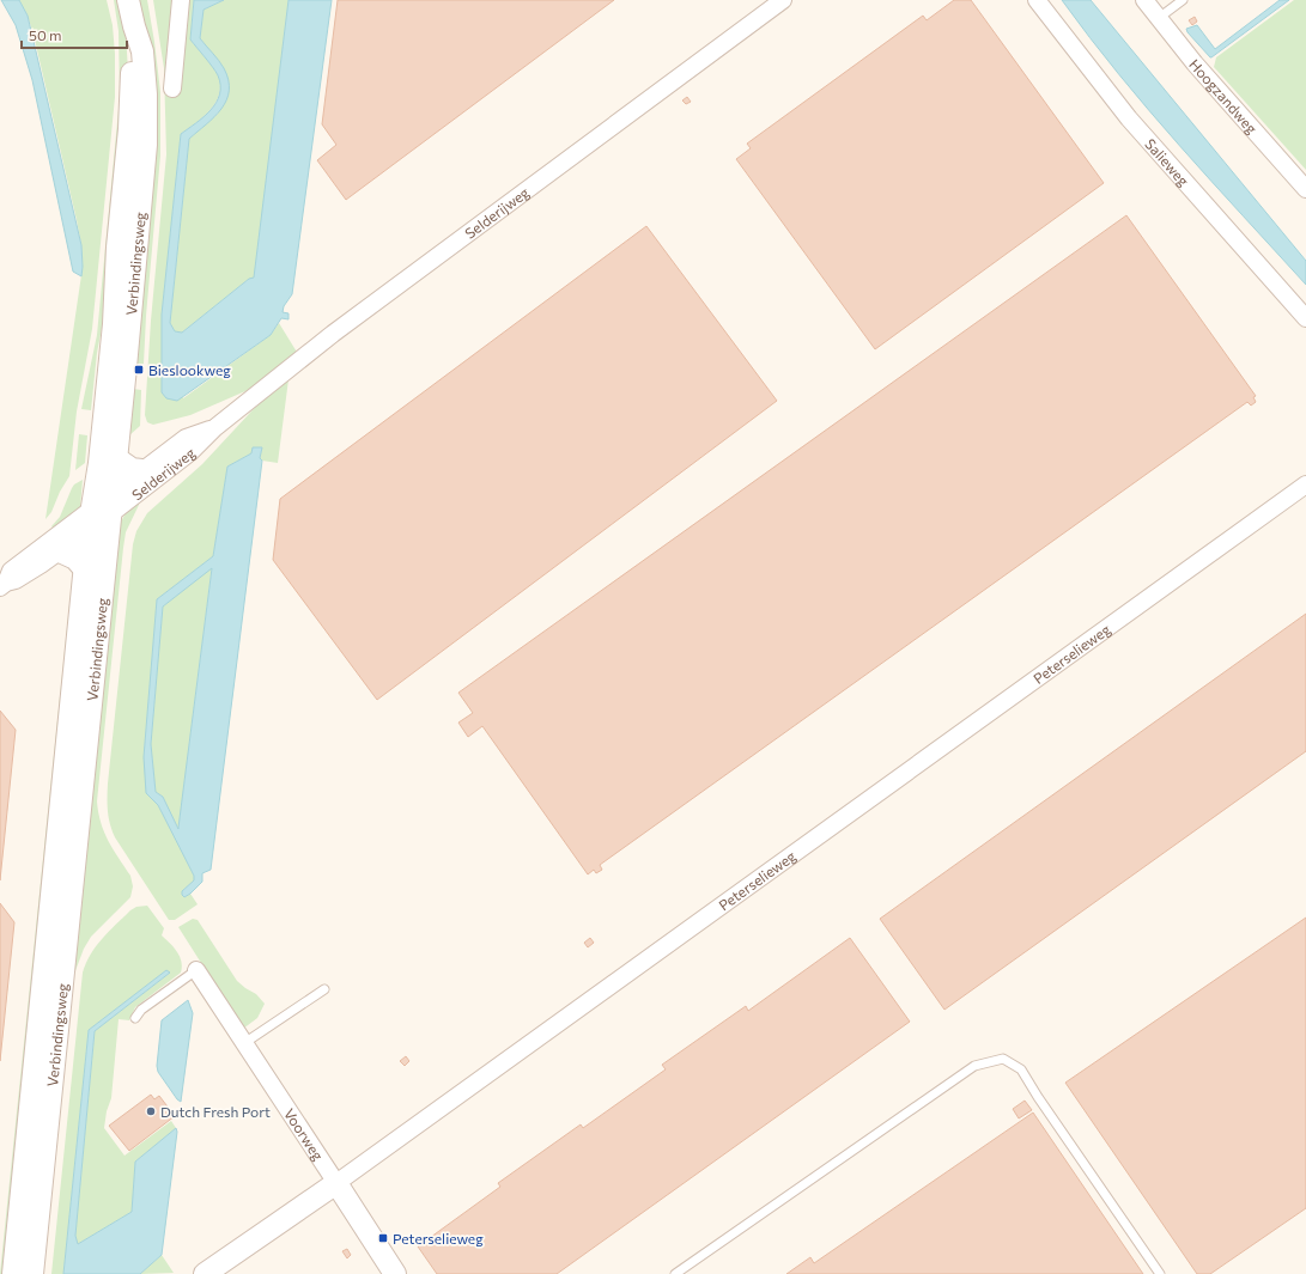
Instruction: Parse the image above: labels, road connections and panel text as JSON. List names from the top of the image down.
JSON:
{
  "streets": {
    "street": [
      "Hoogzandweg",
      "Salieweg",
      "Selderijweg",
      "Verbindingsweg",
      "Peterselieweg",
      "Voorweg"
    ]
  },
  "crossings": [
    ["Selderijweg", "Verbindingsweg"],
    ["Peterselieweg", "Voorweg"]
  ],
  "places": {
    "transit": ["Bieslookweg", "Peterselieweg"],
    "other": ["Dutch Fresh Port"]
  },
  "scale_bar": "50 m"
}
